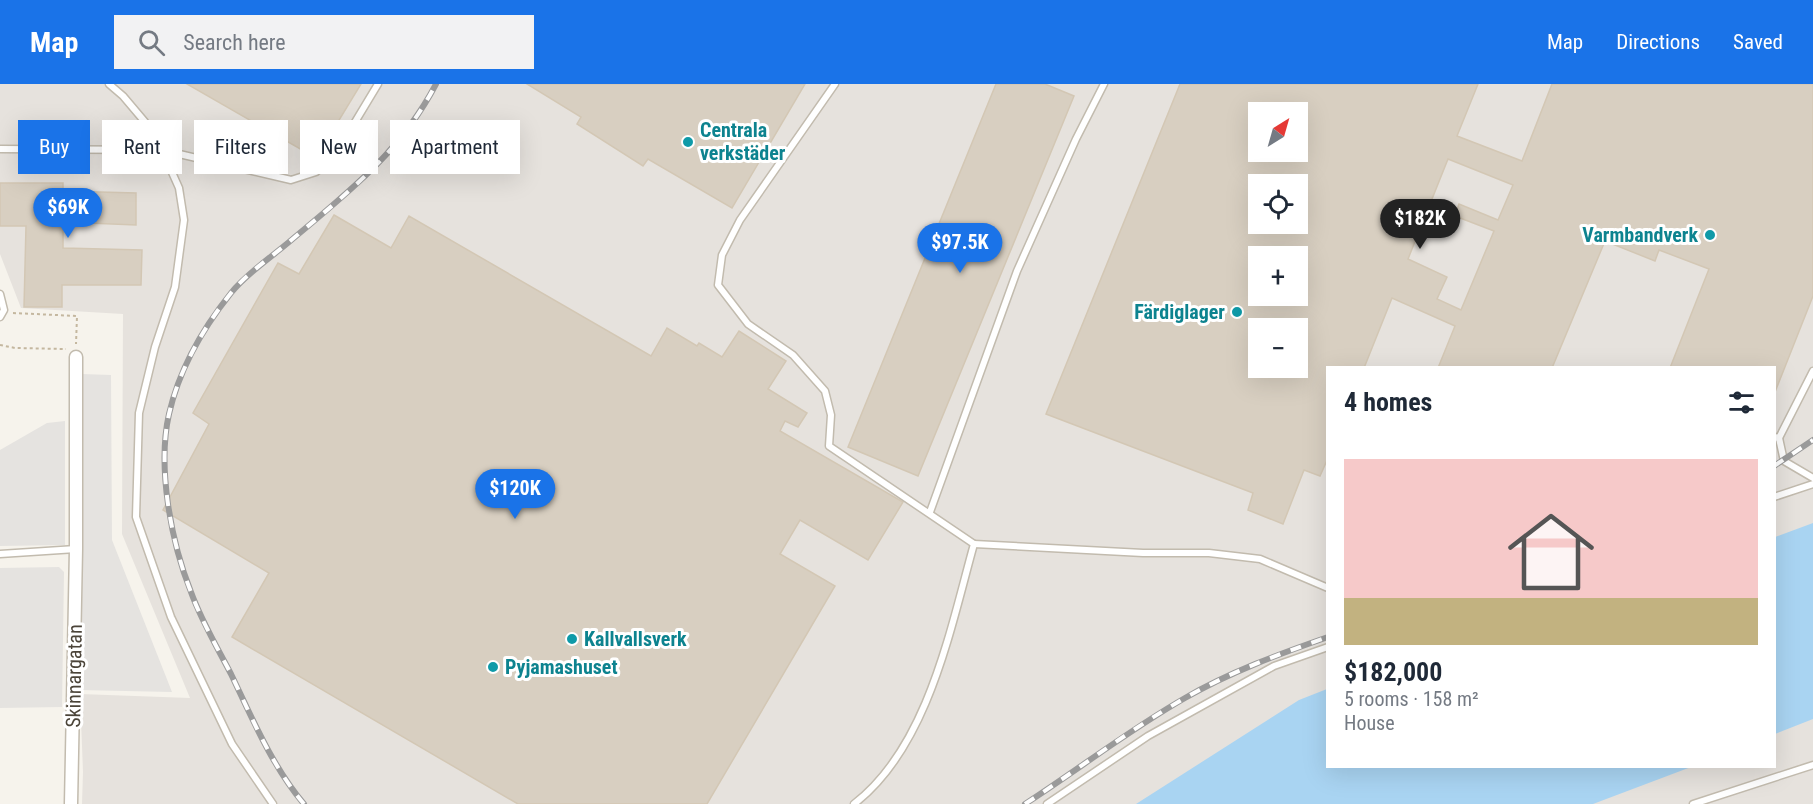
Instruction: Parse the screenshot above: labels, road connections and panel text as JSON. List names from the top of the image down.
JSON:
{
  "streets": {
    "street": ["Skinnargatan"]
  },
  "places": [
    "Centrala verkstäder",
    "Varmbandverk",
    "Färdiglager",
    "Kallvallsverk",
    "Pyjamashuset"
  ],
  "north": "top right",
  "page": {
    "header": "Map",
    "search": "Search here",
    "nav": ["Map", "Directions", "Saved"],
    "map_buttons": ["+", "−"],
    "chip": [
      "Buy",
      "Rent",
      "Filters",
      "New",
      "Apartment"
    ],
    "price": [
      "$69K",
      "$182K",
      "$97.5K",
      "$120K"
    ],
    "heading": "4 homes",
    "list": [
      {
        "name": "$182,000",
        "note": "5 rooms · 158 m² · House"
      }
    ]
  }
}
